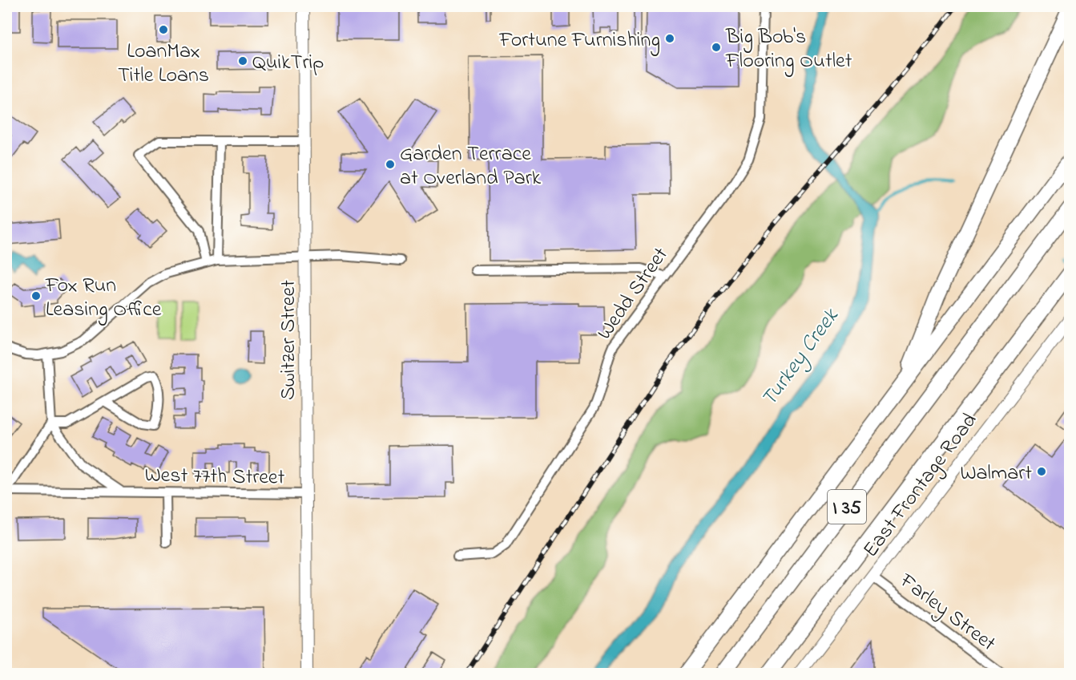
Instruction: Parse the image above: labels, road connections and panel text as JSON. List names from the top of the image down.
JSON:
{
  "streets": {
    "highway": ["I 35"],
    "street": [
      "Wedd Street",
      "Switzer Street",
      "West 77th Street",
      "East Frontage Road",
      "Farley Street"
    ]
  },
  "crossings": [
    ["Switzer Street", "West 77th Street"],
    ["East Frontage Road", "Farley Street"]
  ],
  "water": ["Turkey Creek"],
  "places": [
    "LoanMax Title Loans",
    "Fortune Furnishing",
    "Big Bob's Flooring Outlet",
    "QuikTrip",
    "Garden Terrace at Overland Park",
    "Fox Run Leasing Office",
    "Walmart"
  ]
}
